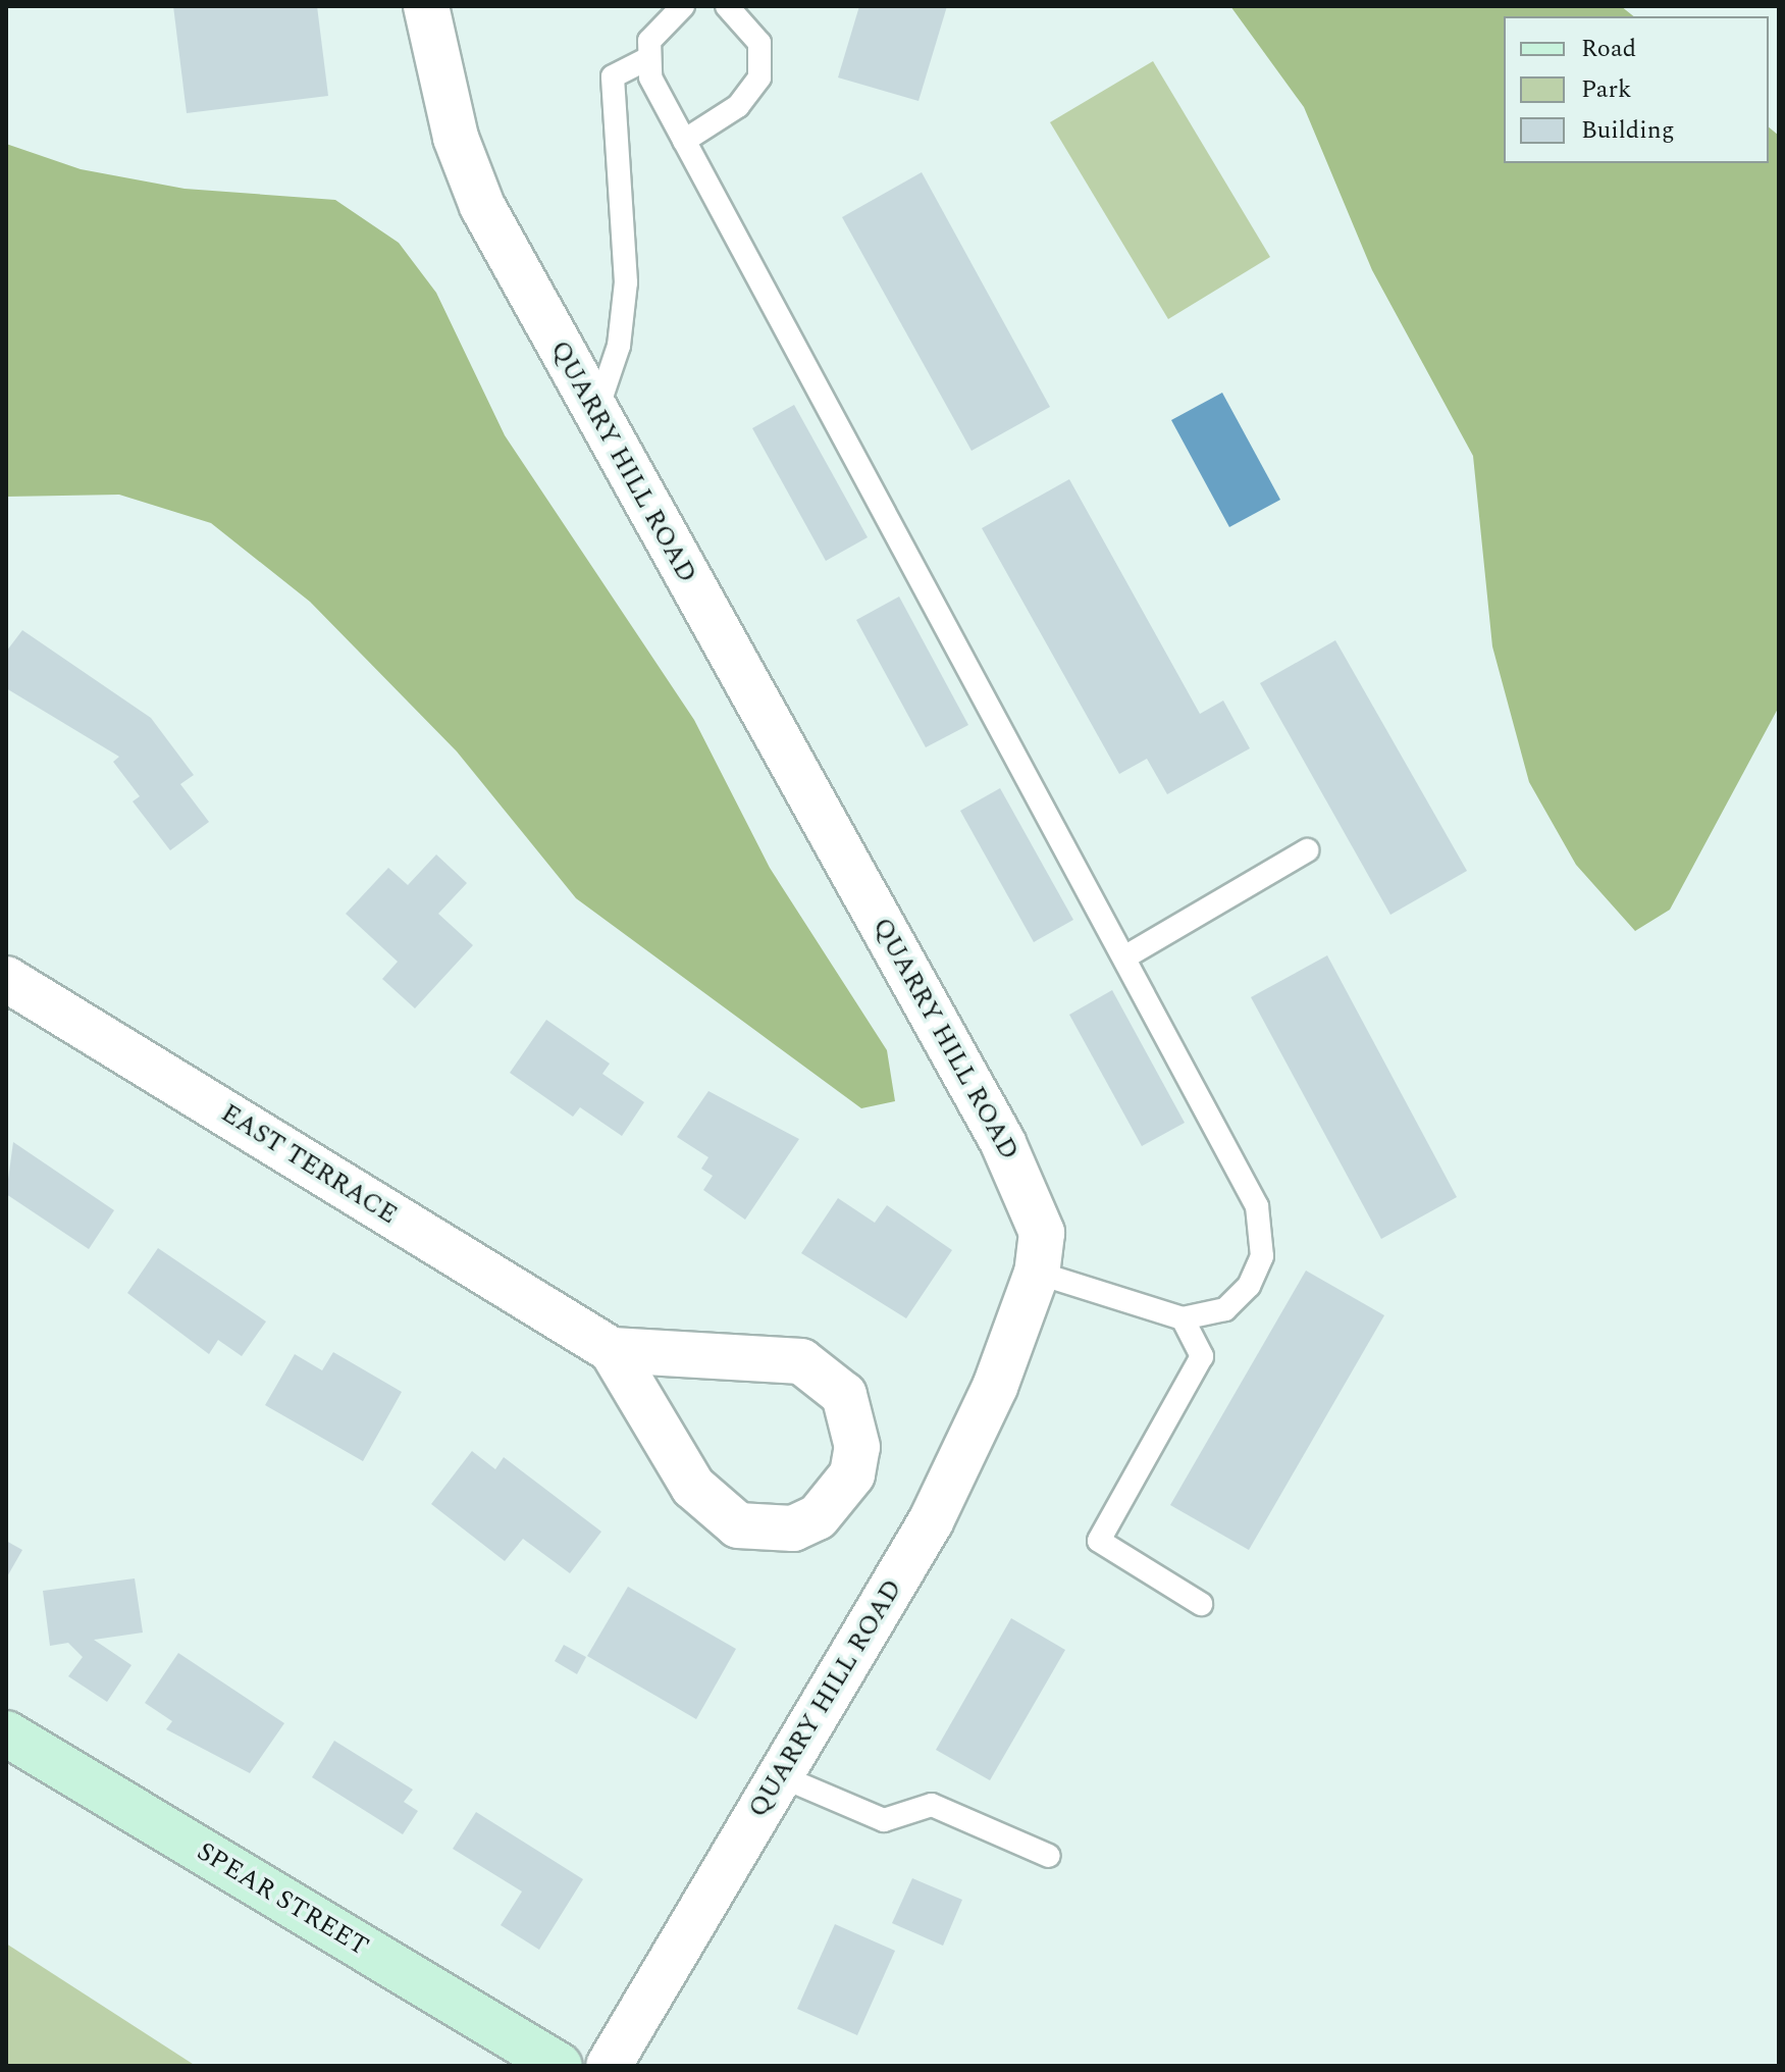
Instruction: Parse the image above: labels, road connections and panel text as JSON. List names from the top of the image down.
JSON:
{
  "streets": {
    "main road": ["SPEAR STREET"],
    "street": ["QUARRY HILL ROAD", "EAST TERRACE"]
  },
  "legend": ["Road", "Park", "Building"]
}
